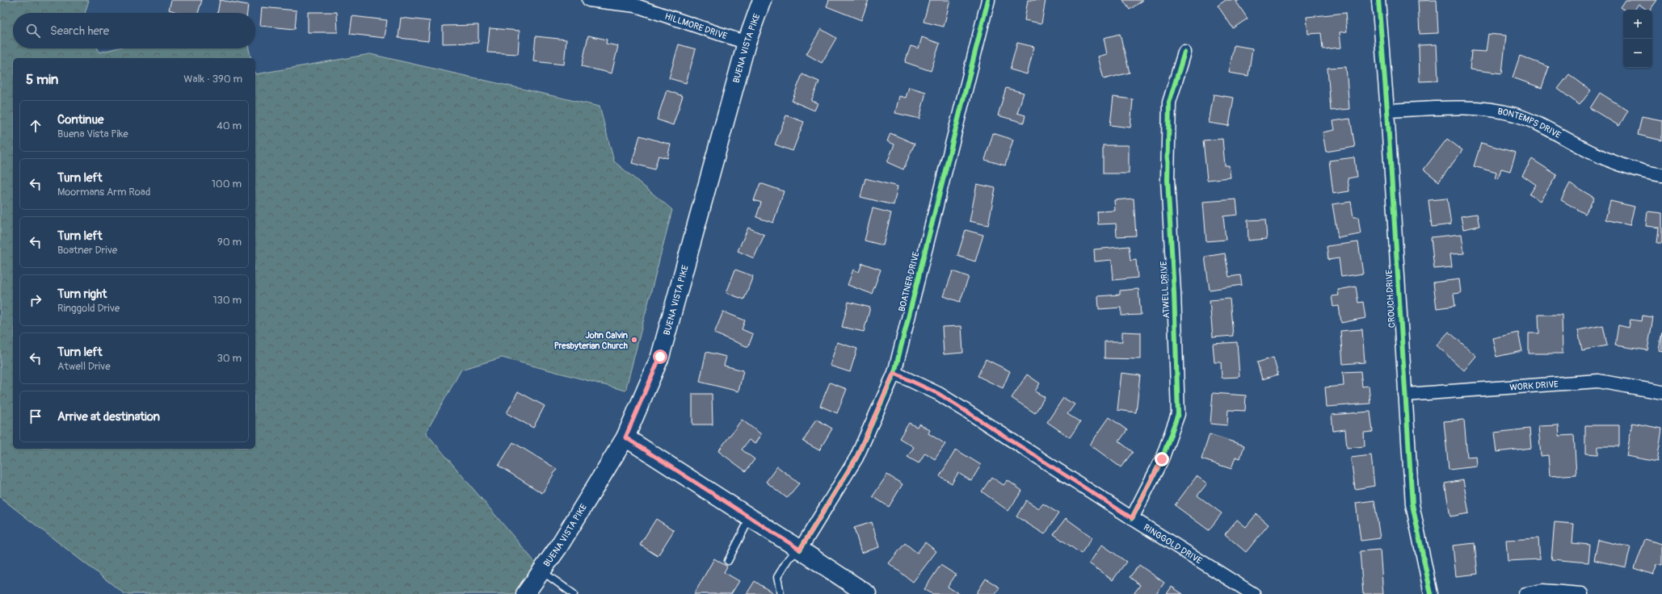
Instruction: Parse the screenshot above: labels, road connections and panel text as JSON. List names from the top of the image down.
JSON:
{
  "streets": {
    "main road": ["BUENA VISTA PIKE"],
    "street": [
      "HILLMORE DRIVE",
      "BONTEMPS DRIVE",
      "BOATNER DRIVE",
      "ATWELL DRIVE",
      "CROUCH DRIVE",
      "WORK DRIVE",
      "RINGGOLD DRIVE"
    ]
  },
  "crossings": [
    ["HILLMORE DRIVE", "BUENA VISTA PIKE"],
    ["BONTEMPS DRIVE", "CROUCH DRIVE"],
    ["BOATNER DRIVE", "RINGGOLD DRIVE"],
    ["ATWELL DRIVE", "RINGGOLD DRIVE"],
    ["CROUCH DRIVE", "WORK DRIVE"]
  ],
  "places": ["John Calvin Presbyterian Church"],
  "page": {
    "map_buttons": ["+", "−"],
    "search": "Search here",
    "heading": ["5 min", "Walk · 390 m"],
    "list": [
      ["Continue", "Buena Vista Pike", "40 m"],
      ["Turn left", "Moormans Arm Road", "100 m"],
      ["Turn left", "Boatner Drive", "90 m"],
      ["Turn right", "Ringgold Drive", "130 m"],
      ["Turn left", "Atwell Drive", "30 m"],
      "Arrive at destination"
    ]
  }
}
